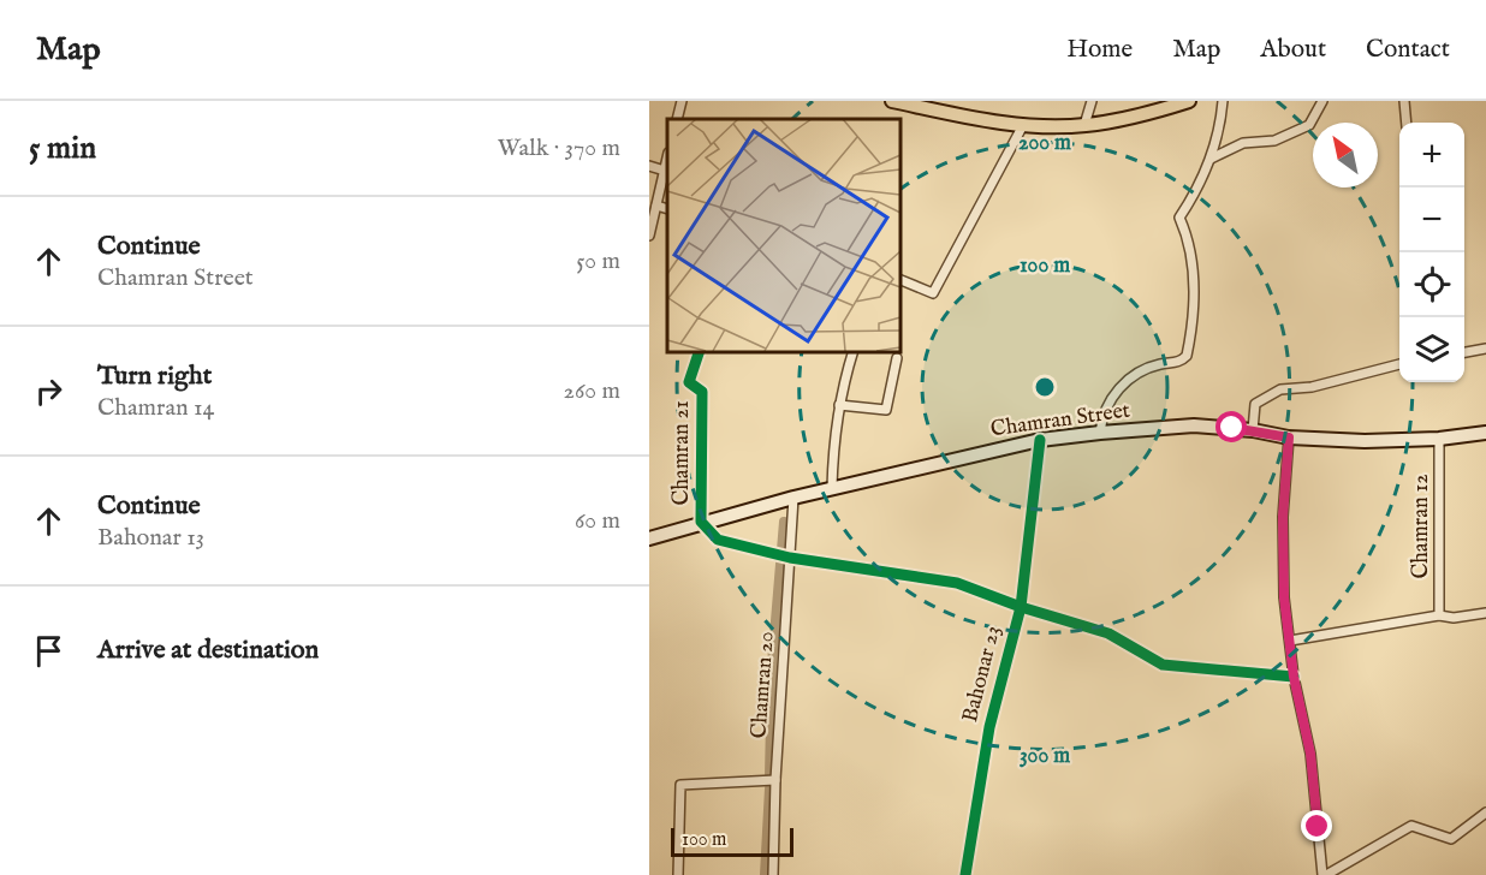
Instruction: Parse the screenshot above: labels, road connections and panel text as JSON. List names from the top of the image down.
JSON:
{
  "streets": {
    "main road": ["Chamran Street"],
    "street": [
      "Chamran 21",
      "Chamran 12",
      "Bahonar 23",
      "Chamran 20"
    ]
  },
  "crossings": [
    ["Chamran Street", "Chamran 21"],
    ["Chamran Street", "Chamran 12"],
    ["Chamran Street", "Bahonar 23"],
    ["Chamran Street", "Chamran 20"]
  ],
  "scale_bar": "100 m",
  "north": "top left",
  "page": {
    "header": "Map",
    "nav": [
      "Home",
      "Map",
      "About",
      "Contact"
    ],
    "heading": ["5 min", "Walk · 370 m"],
    "map_buttons": ["+", "−"],
    "list": [
      ["Continue", "Chamran Street", "50 m"],
      ["Turn right", "Chamran 14", "260 m"],
      ["Continue", "Bahonar 13", "60 m"],
      "Arrive at destination"
    ],
    "scale": "100 m"
  },
  "rings": ["200 m", "100 m", "300 m"]
}
